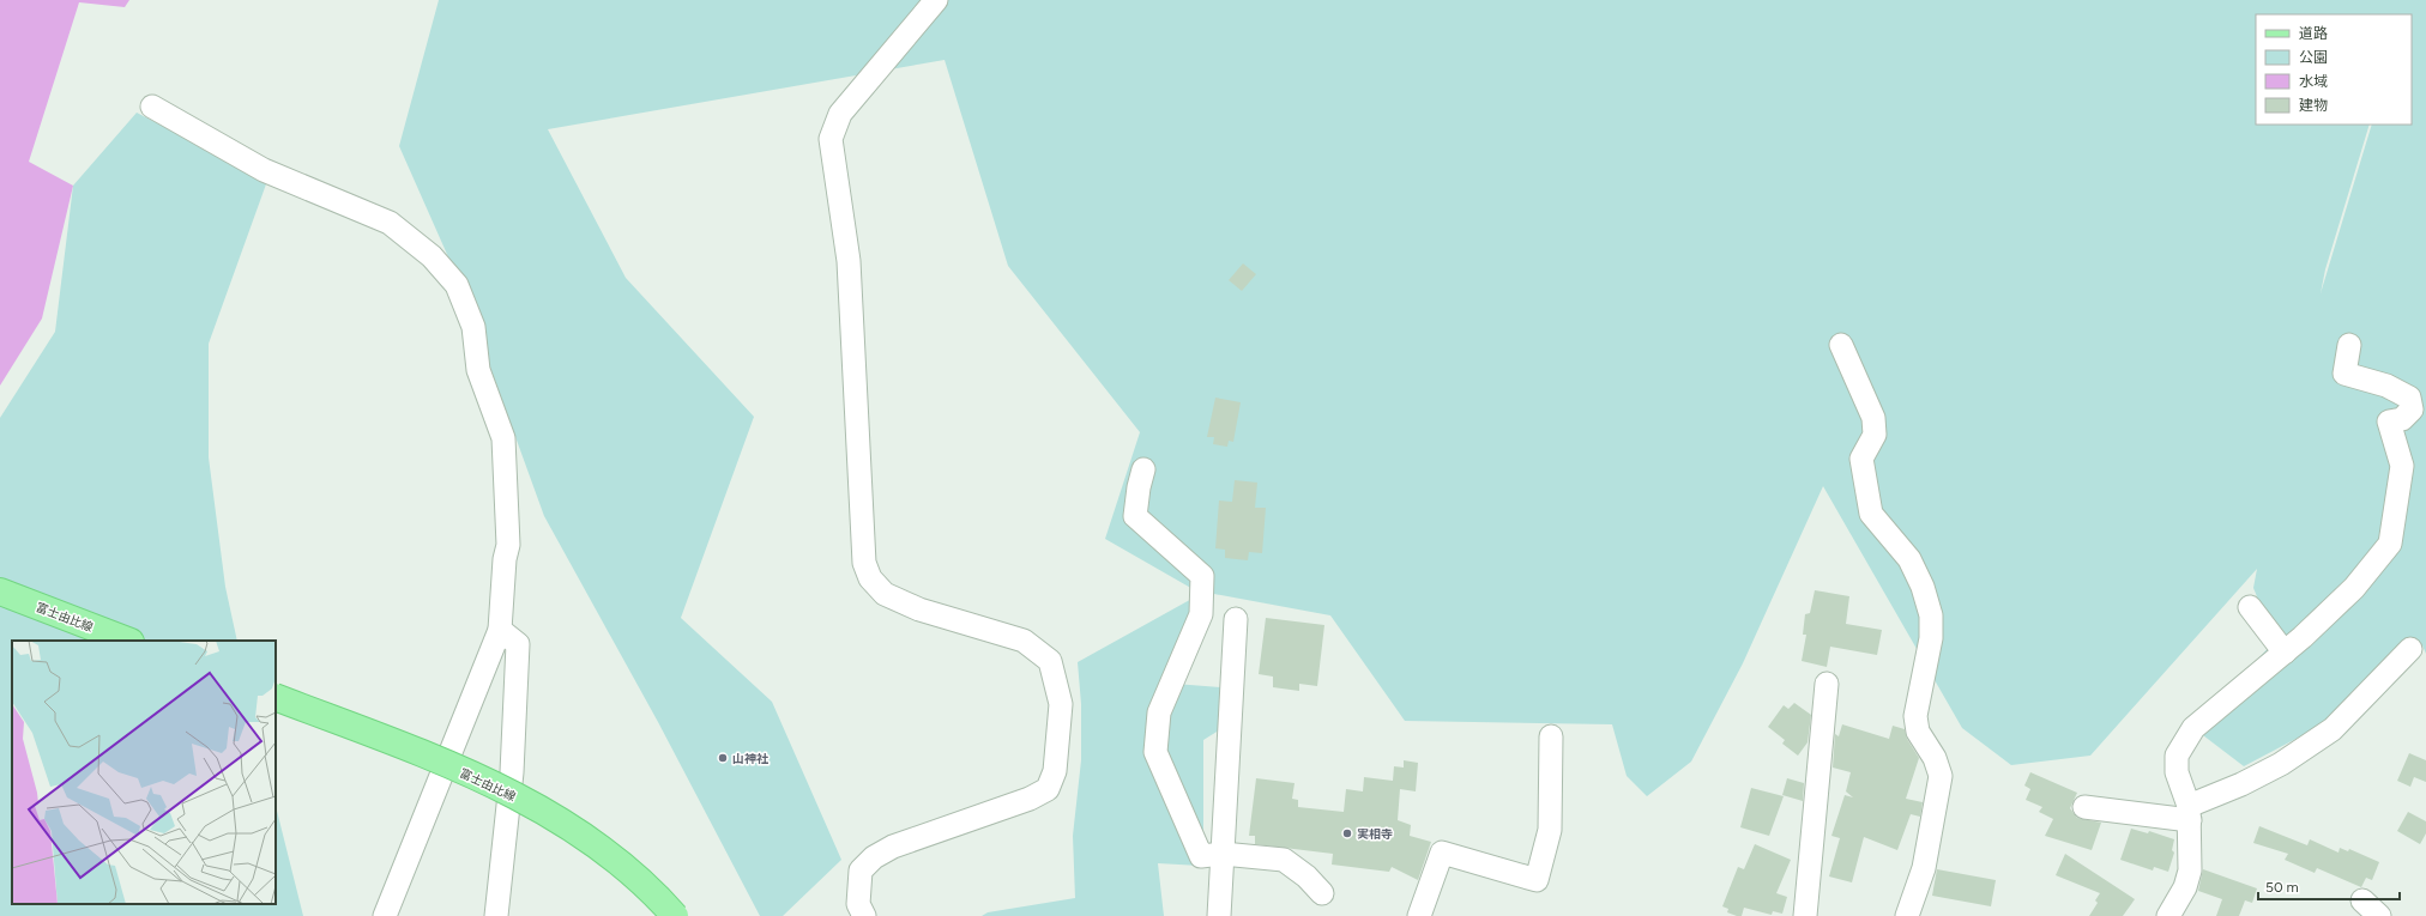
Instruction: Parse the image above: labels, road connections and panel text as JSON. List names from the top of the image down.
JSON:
{
  "streets": {
    "main road": ["富士由比線"]
  },
  "places": ["山神社", "実相寺"],
  "legend": [
    "道路",
    "公園",
    "水域",
    "建物"
  ],
  "scale_bar": "50 m"
}
